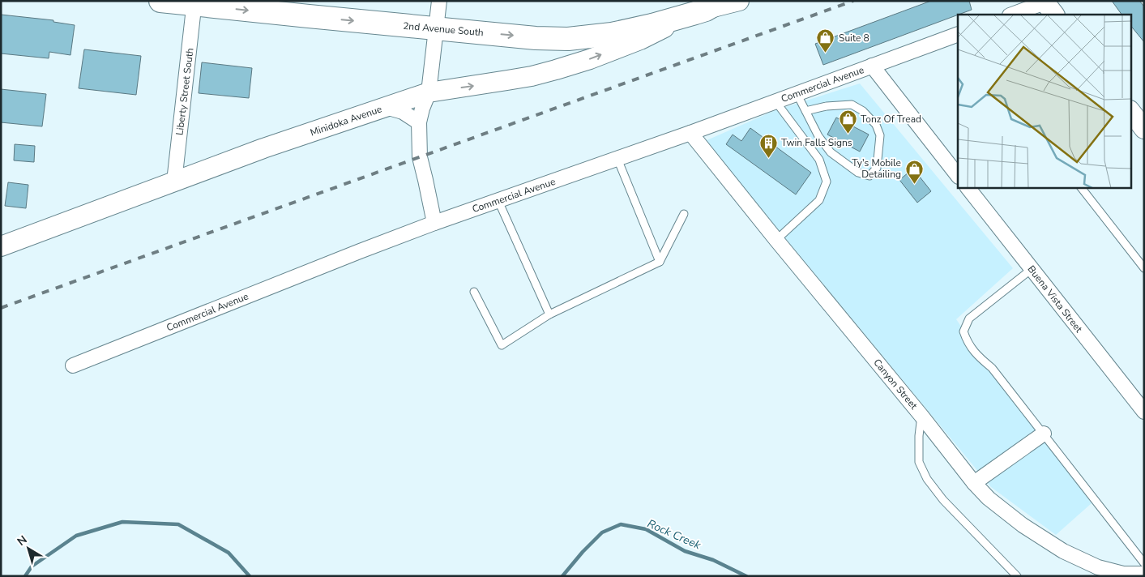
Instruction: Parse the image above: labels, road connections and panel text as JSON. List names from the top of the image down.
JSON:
{
  "streets": {
    "main road": ["2nd Avenue South"],
    "street": [
      "Commercial Avenue",
      "Liberty Street South",
      "Minidoka Avenue",
      "Buena Vista Street",
      "Canyon Street"
    ]
  },
  "crossings": [
    ["2nd Avenue South", "Liberty Street South"],
    ["2nd Avenue South", "Minidoka Avenue"],
    ["Commercial Avenue", "Canyon Street"],
    ["Liberty Street South", "Minidoka Avenue"]
  ],
  "one_way": ["2nd Avenue South", "Minidoka Avenue"],
  "water": ["Rock Creek"],
  "places": {
    "shop": ["Suite 8", "Tonz Of Tread", "Ty's Mobile Detailing"],
    "building": ["Twin Falls Signs"]
  },
  "north": "top left"
}
